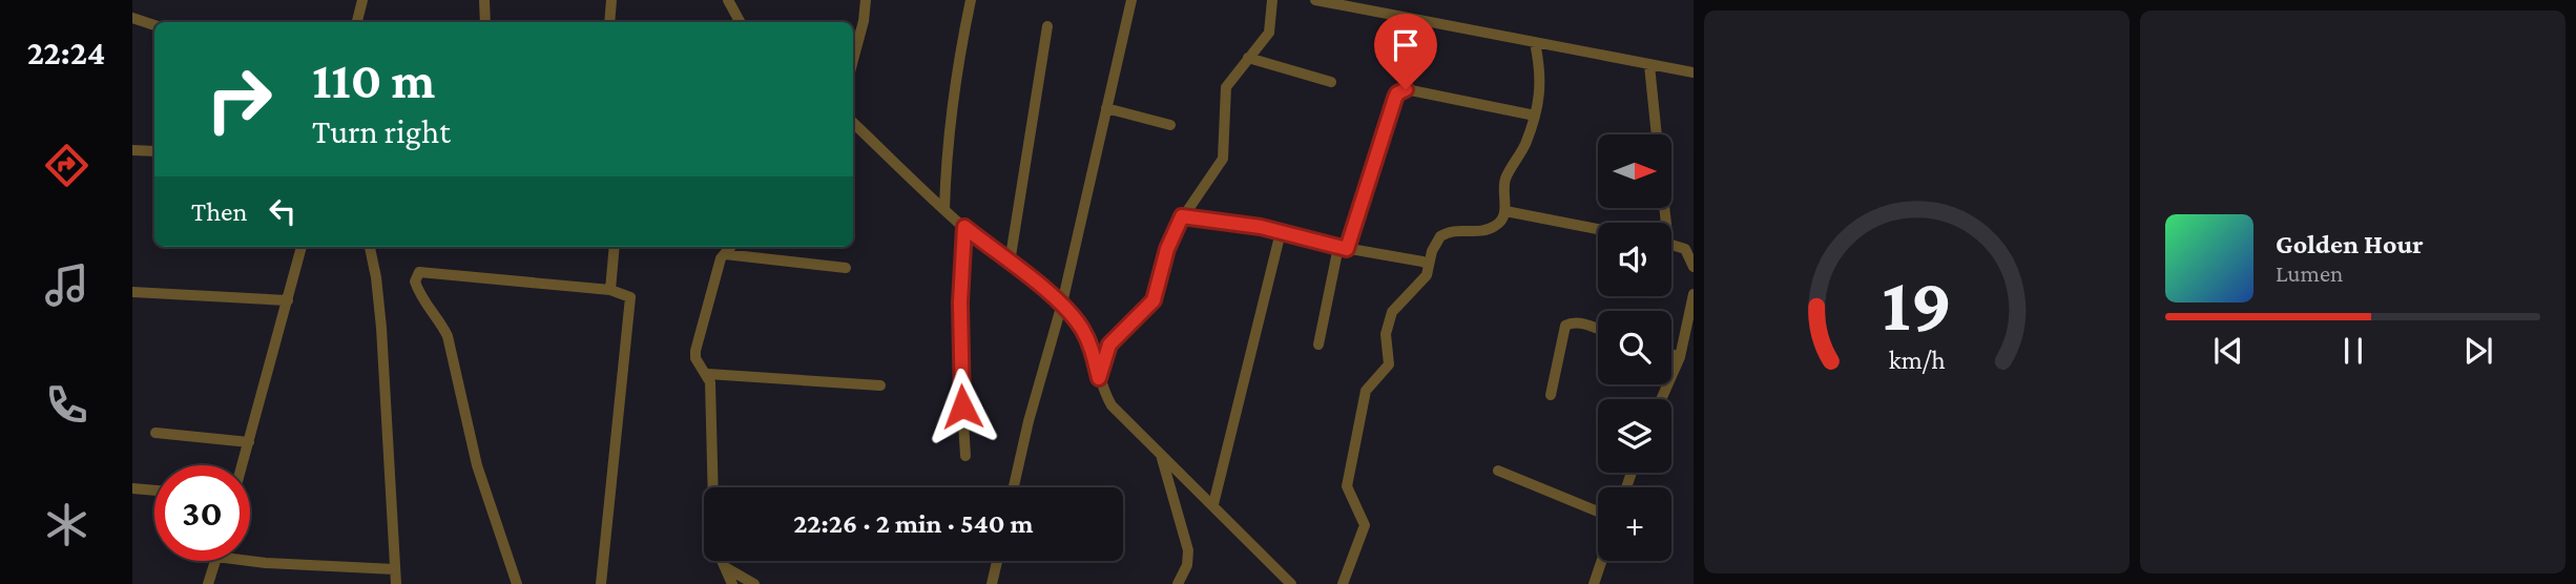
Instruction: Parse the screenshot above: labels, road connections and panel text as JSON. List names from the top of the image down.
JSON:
{
  "north": "right",
  "page": {
    "tabs": "22:24",
    "turn": ["110 m", "Turn right"],
    "map_buttons": "+",
    "then": "Then",
    "song": ["Golden Hour", "Lumen"],
    "limit": "30",
    "trip": "22:26 · 2 min · 540 m",
    "gauge": ["19", "km/h"]
  }
}
